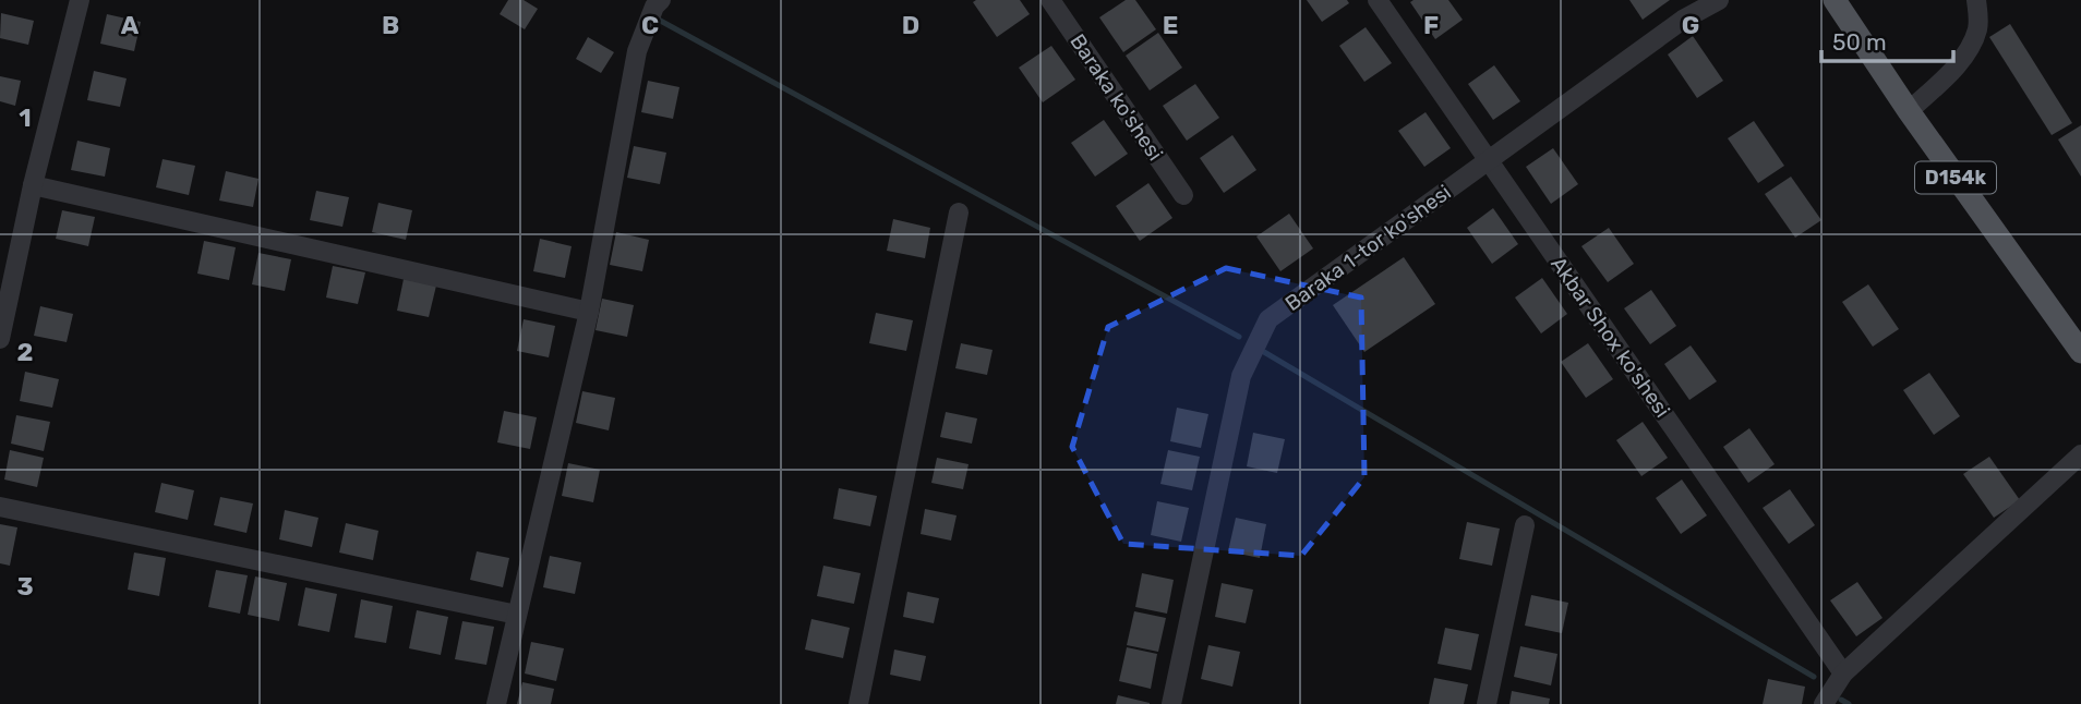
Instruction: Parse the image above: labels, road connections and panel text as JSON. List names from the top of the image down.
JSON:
{
  "streets": {
    "main road": ["D154k"],
    "street": ["Baraka ko'shesi", "Baraka 1-tor ko'shesi", "Akbar Shox ko'shesi"]
  },
  "crossings": [
    ["Baraka 1-tor ko'shesi", "Akbar Shox ko'shesi"]
  ],
  "scale_bar": "50 m",
  "grid": {
    "columns": [
      "A",
      "B",
      "C",
      "D",
      "E",
      "F",
      "G"
    ],
    "rows": ["1", "2", "3"]
  }
}
